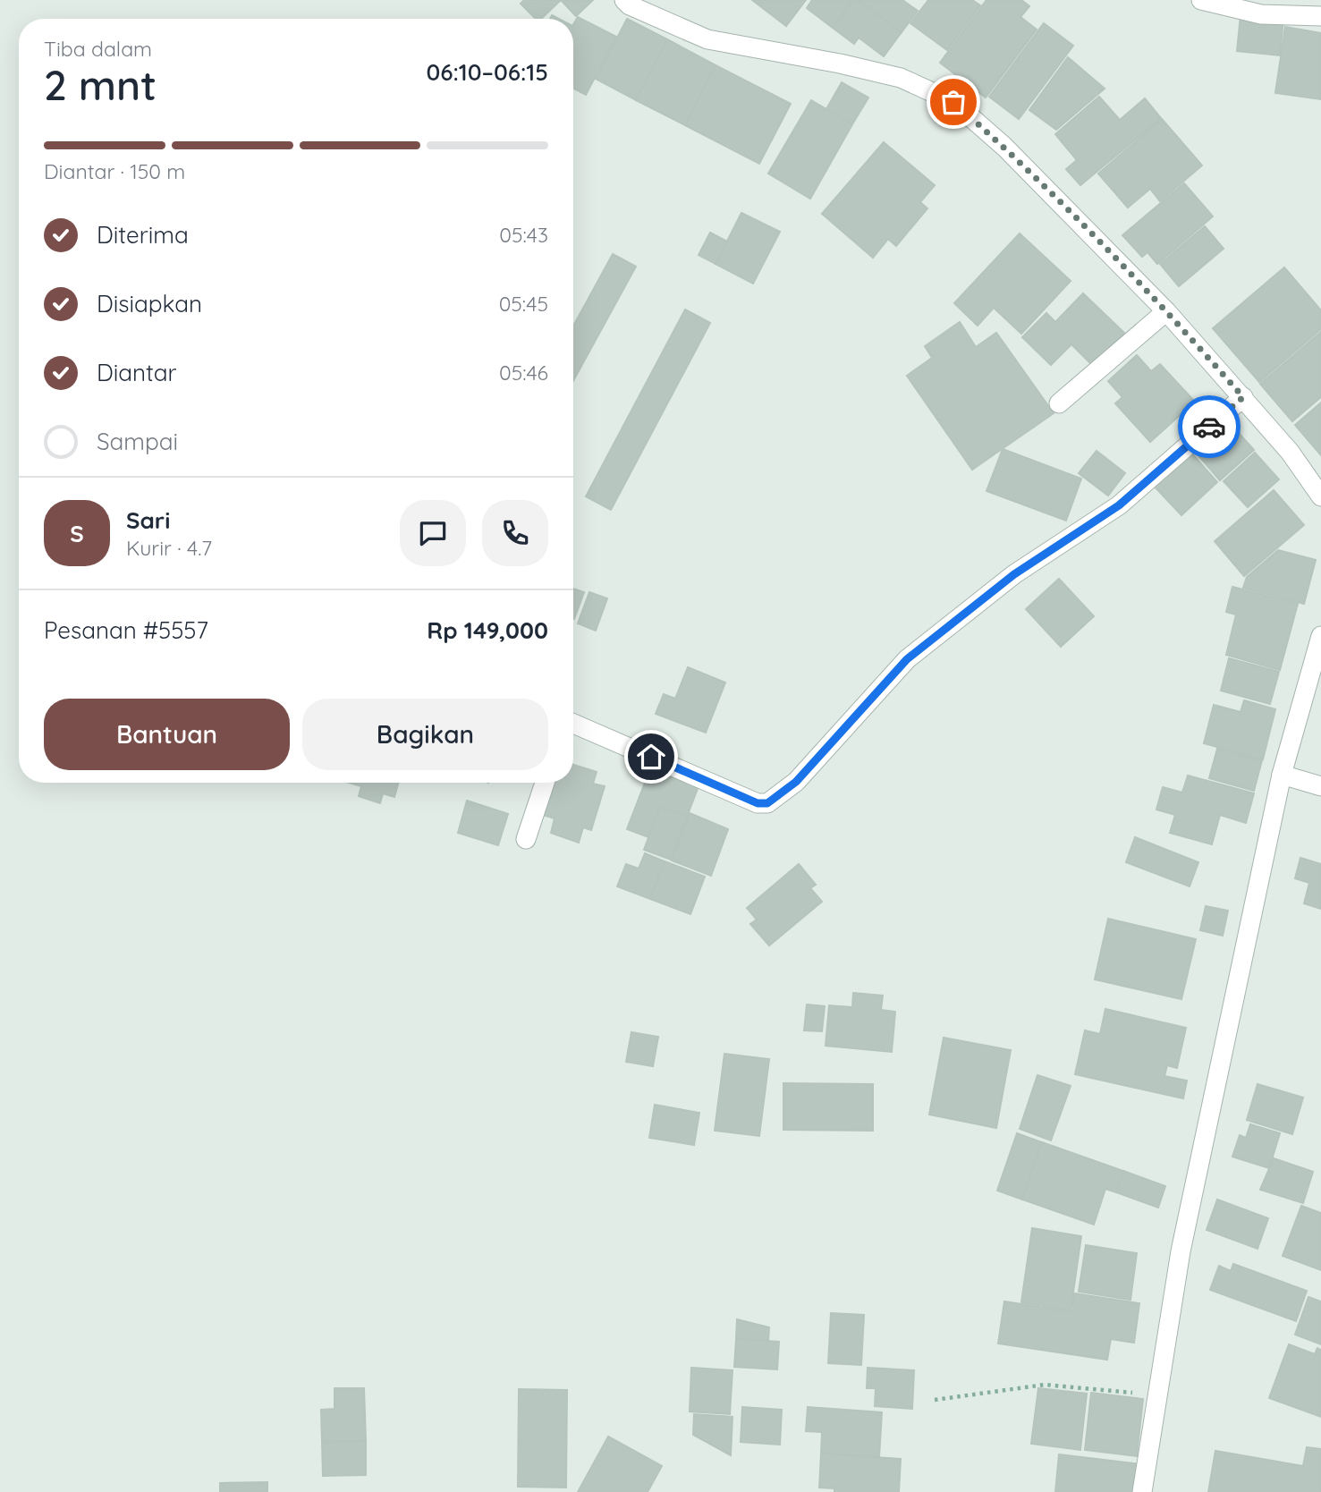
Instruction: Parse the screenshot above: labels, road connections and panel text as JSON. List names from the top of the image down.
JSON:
{
  "page": {
    "heading": ["2 mnt", "Tiba dalam", "06:10–06:15"],
    "panel": [
      "Sari",
      "Kurir · 4.7",
      "Pesanan #5557",
      "Rp 149,000"
    ],
    "bar": "Diantar · 150 m",
    "list": [
      ["Diterima", "05:43"],
      ["Disiapkan", "05:45"],
      ["Diantar", "05:46"],
      "Sampai"
    ],
    "round": "S",
    "buttons": ["Bantuan", "Bagikan"]
  }
}
